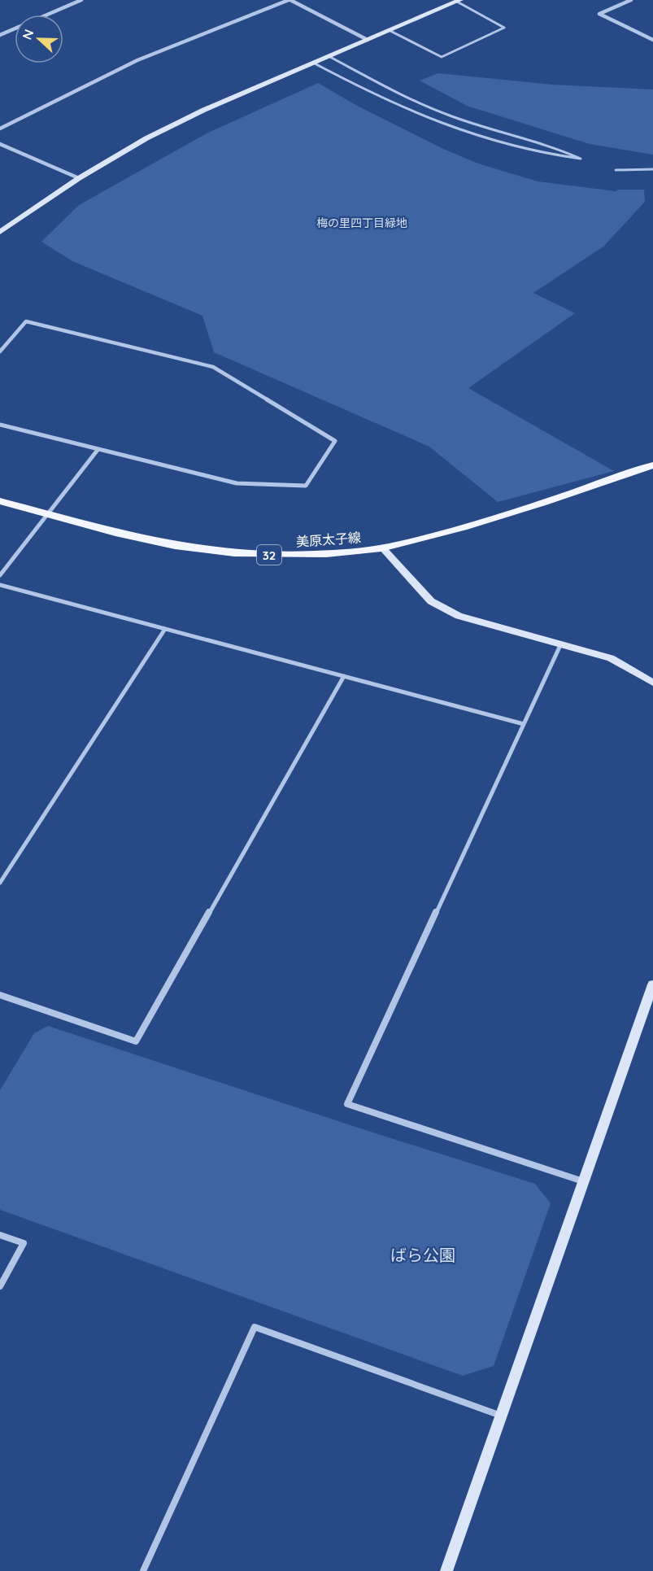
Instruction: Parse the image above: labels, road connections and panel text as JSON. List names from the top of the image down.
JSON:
{
  "streets": {
    "main road": ["美原太子線", "32"]
  },
  "parks": ["梅の里四丁目緑地", "ばら公園"],
  "north": "left"
}
